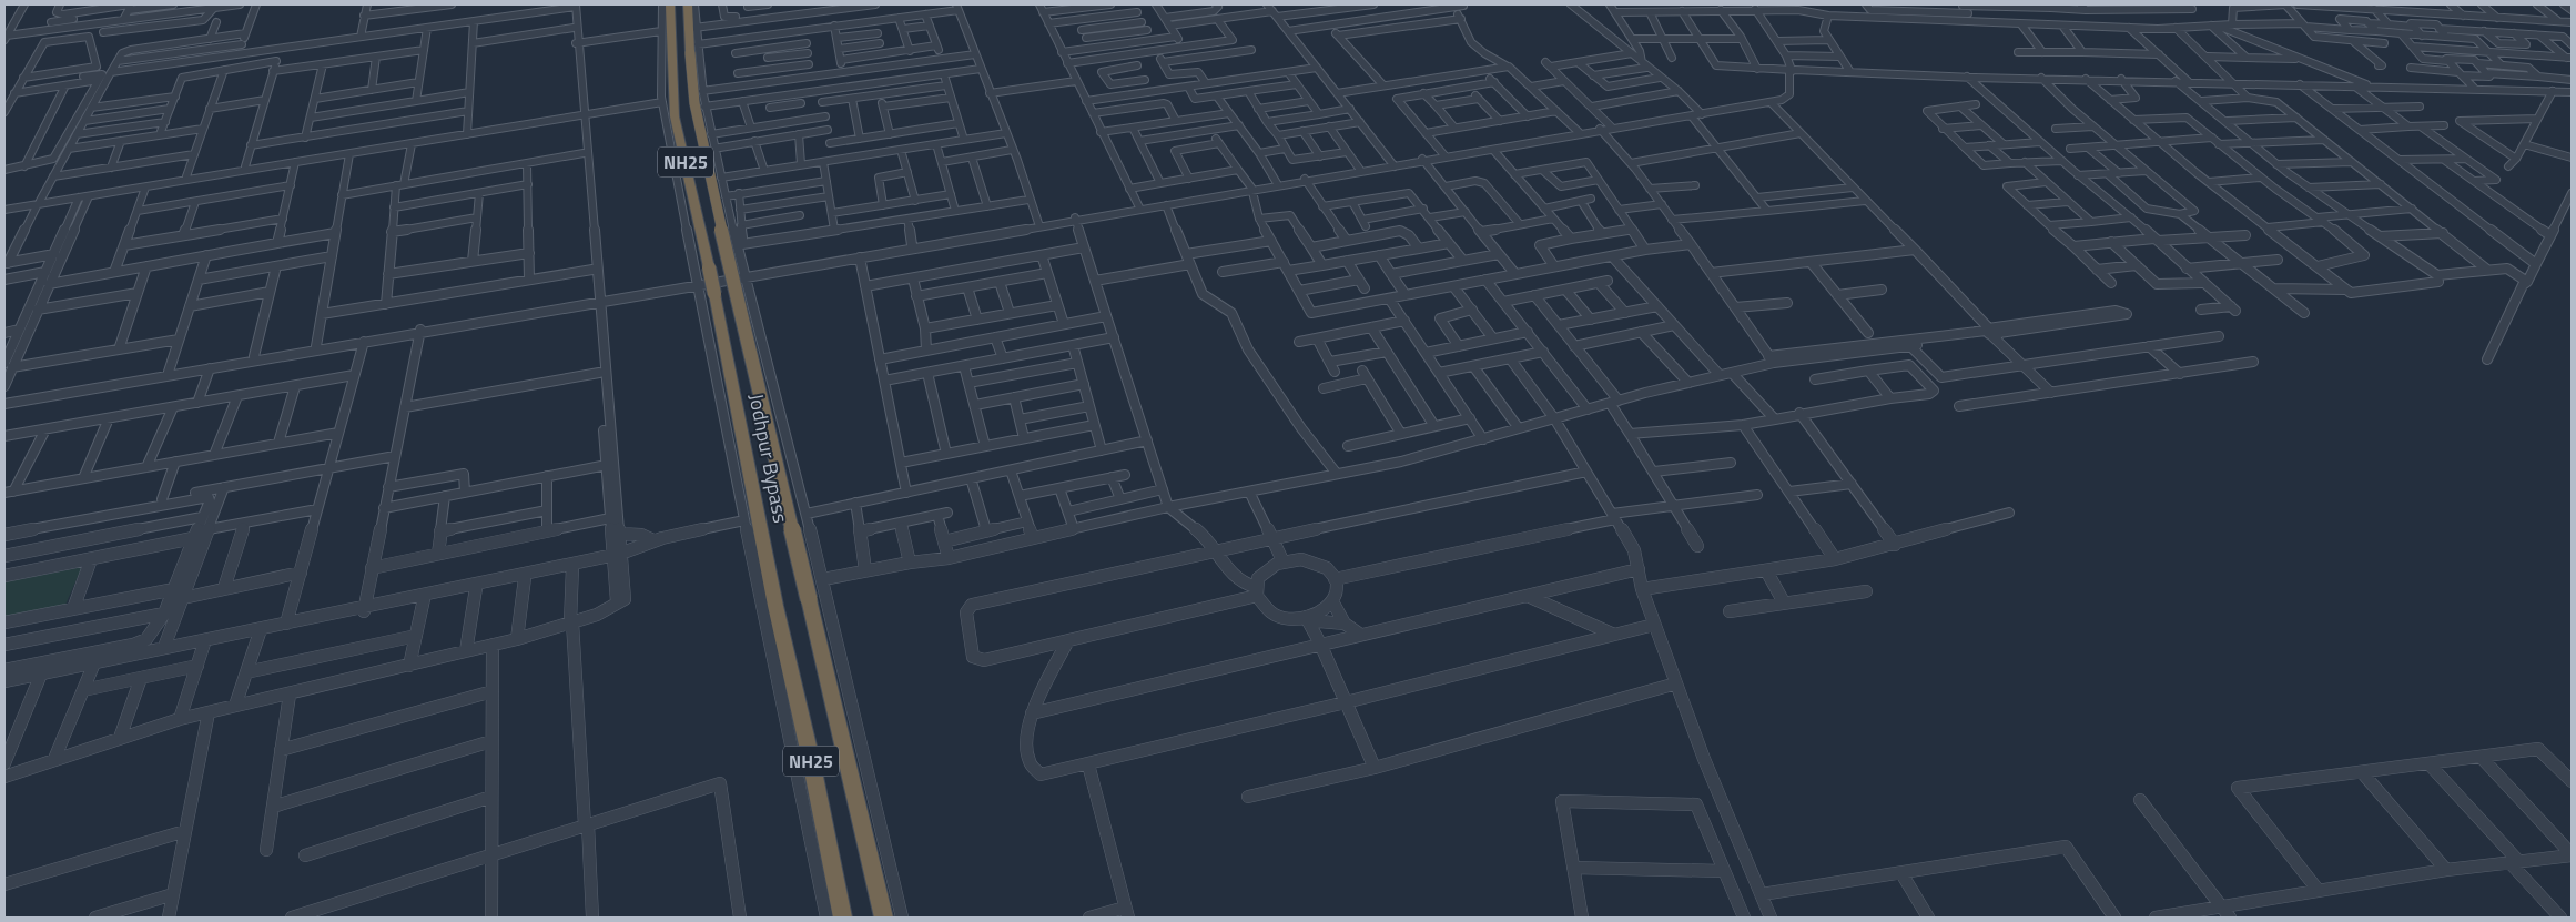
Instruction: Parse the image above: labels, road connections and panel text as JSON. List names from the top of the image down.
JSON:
{
  "streets": {
    "highway": ["NH25", "Jodhpur Bypass"]
  }
}
